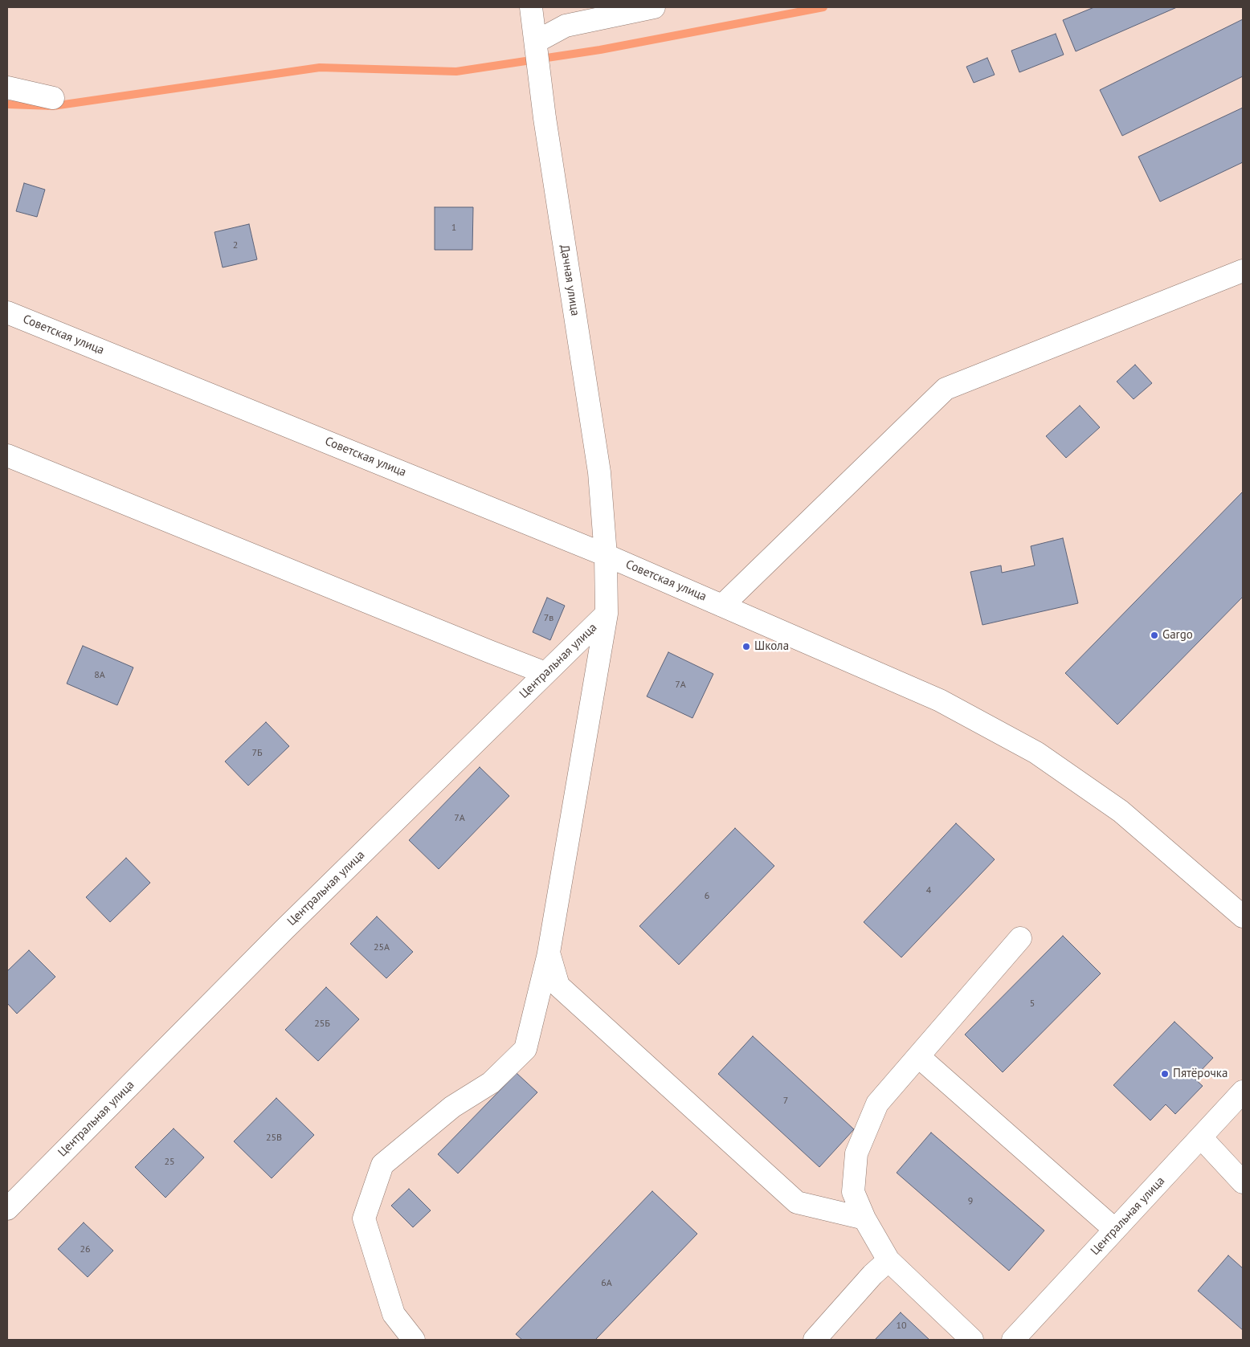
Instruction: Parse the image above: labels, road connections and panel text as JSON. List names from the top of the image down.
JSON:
{
  "streets": {
    "street": ["Дачная улица", "Советская улица", "Центральная улица"]
  },
  "crossings": [
    ["Дачная улица", "Советская улица"],
    ["Дачная улица", "Центральная улица"],
    ["Советская улица", "Центральная улица"]
  ],
  "places": ["Gargo", "Школа", "Пятёрочка"],
  "house_numbers": [
    "1",
    "2",
    "7в",
    "8А",
    "7А",
    "7Б",
    "7А",
    "4",
    "6",
    "25А",
    "5",
    "25Б",
    "7",
    "25В",
    "25",
    "9",
    "26",
    "6А",
    "10"
  ]
}
